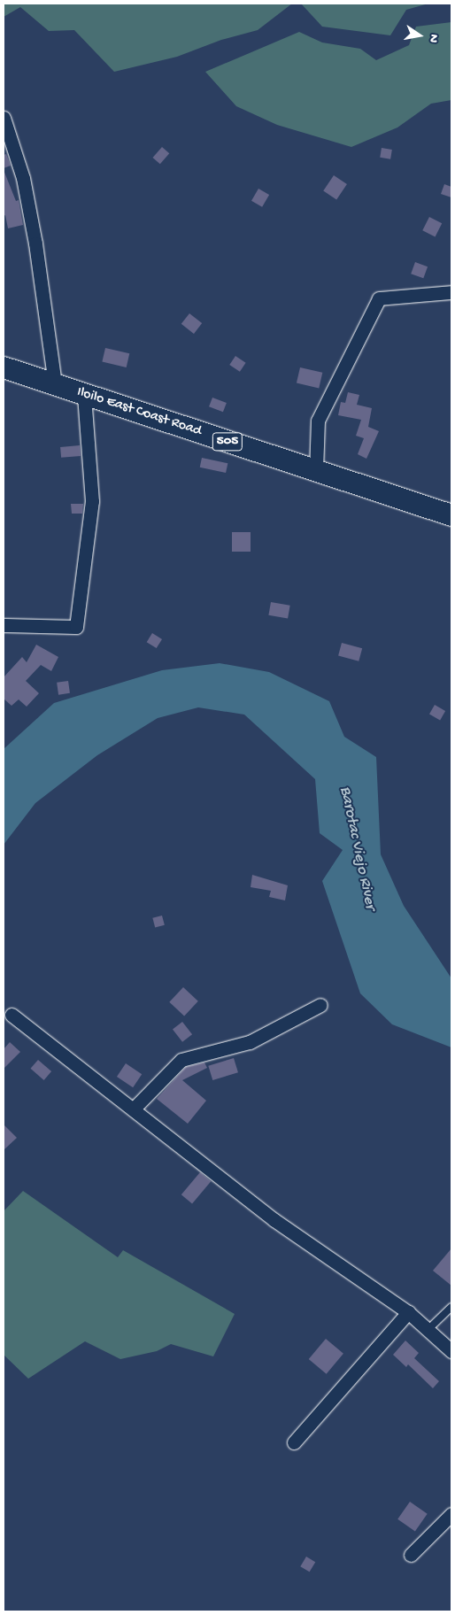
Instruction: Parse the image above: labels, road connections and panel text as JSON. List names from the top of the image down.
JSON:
{
  "streets": {
    "main road": ["Iloilo East Coast Road", "505"]
  },
  "water": ["Barotac Viejo River"],
  "north": "right"
}
